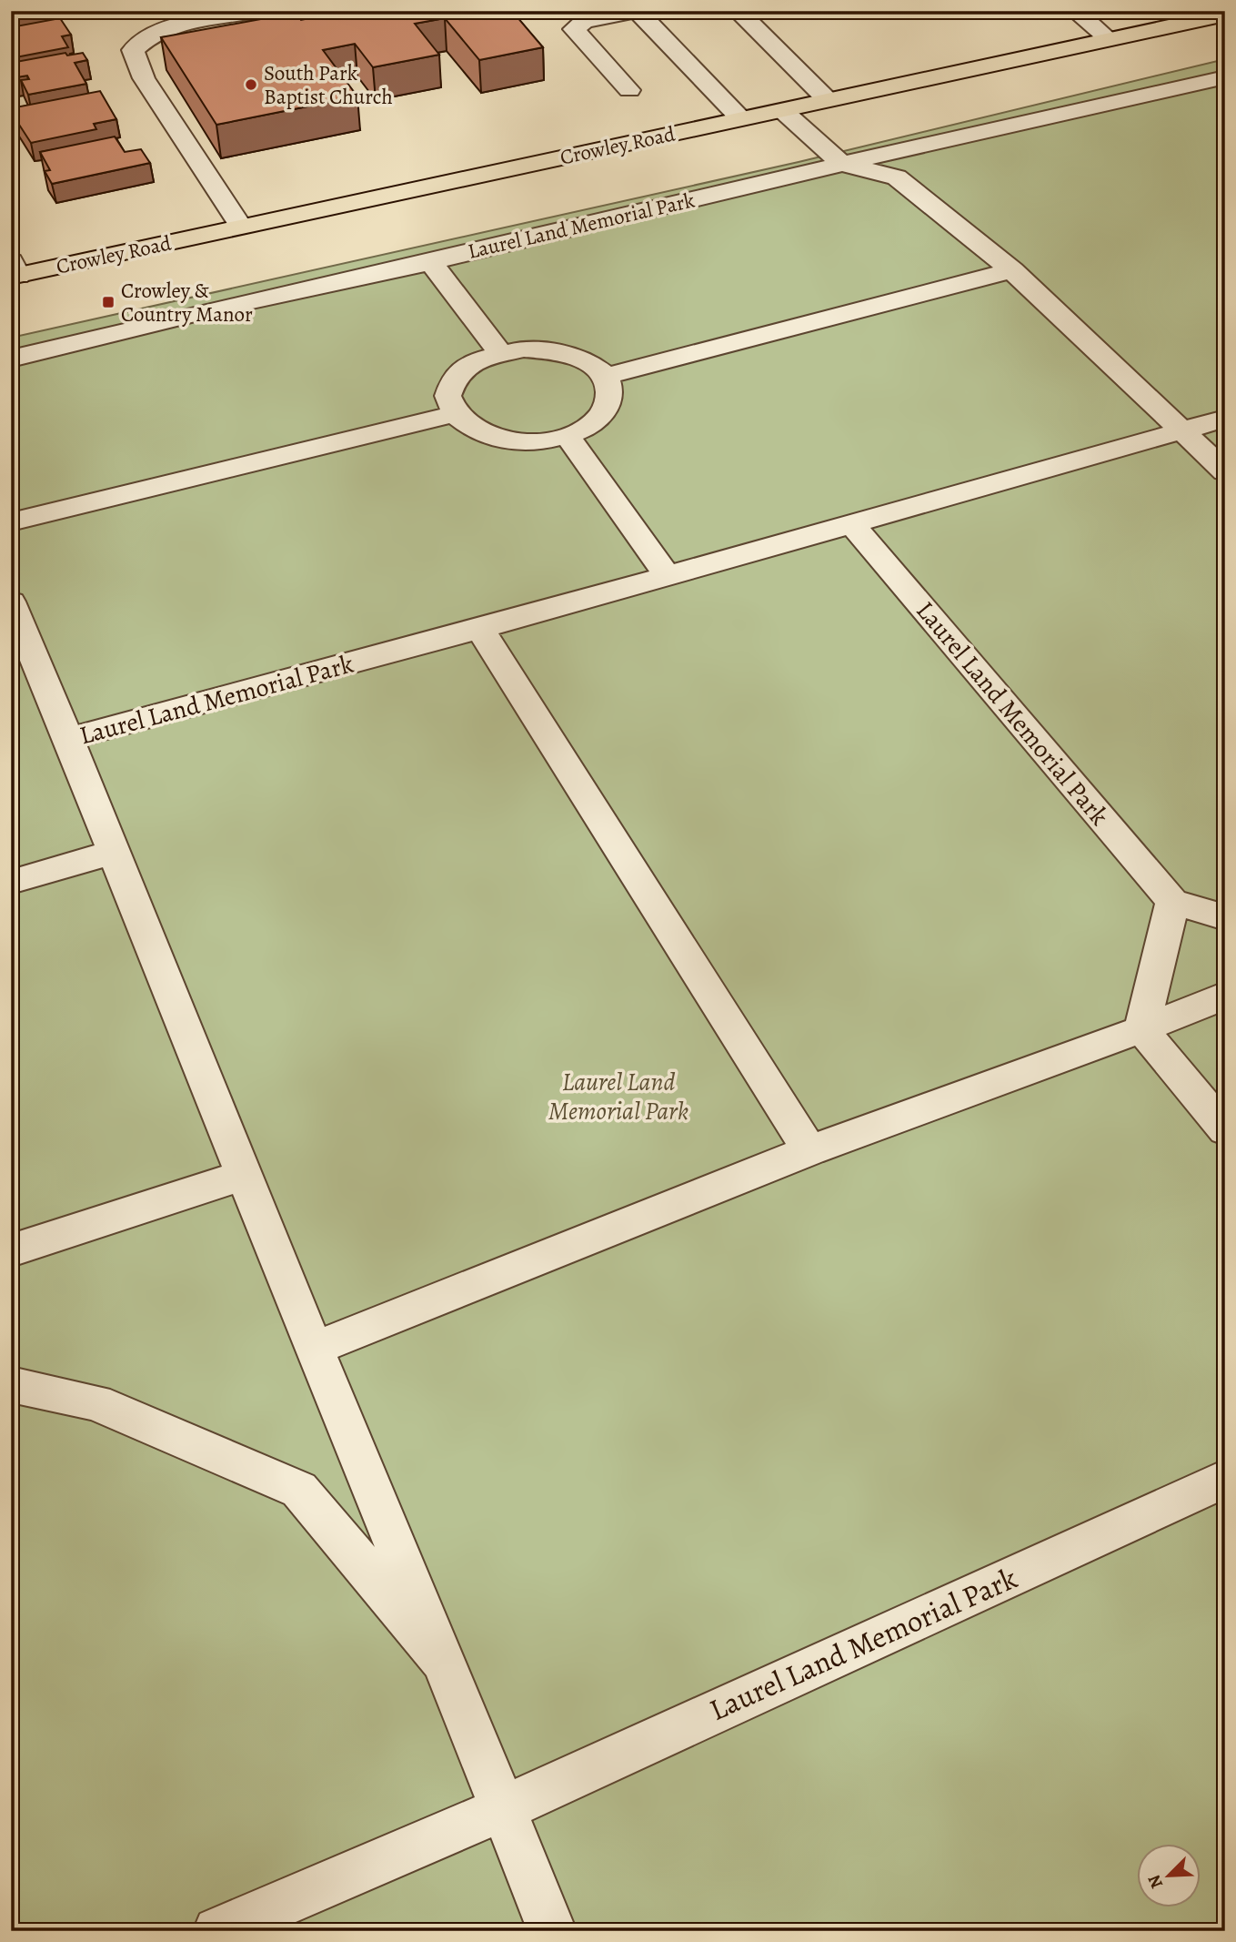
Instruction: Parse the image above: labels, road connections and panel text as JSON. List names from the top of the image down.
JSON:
{
  "streets": {
    "main road": ["Crowley Road"],
    "lane": ["Laurel Land Memorial Park"]
  },
  "crossings": [
    ["Crowley Road", "Laurel Land Memorial Park"]
  ],
  "parks": ["Laurel Land Memorial Park"],
  "places": {
    "other": ["South Park Baptist Church"],
    "transit": ["Crowley & Country Manor"]
  },
  "north": "bottom left"
}
